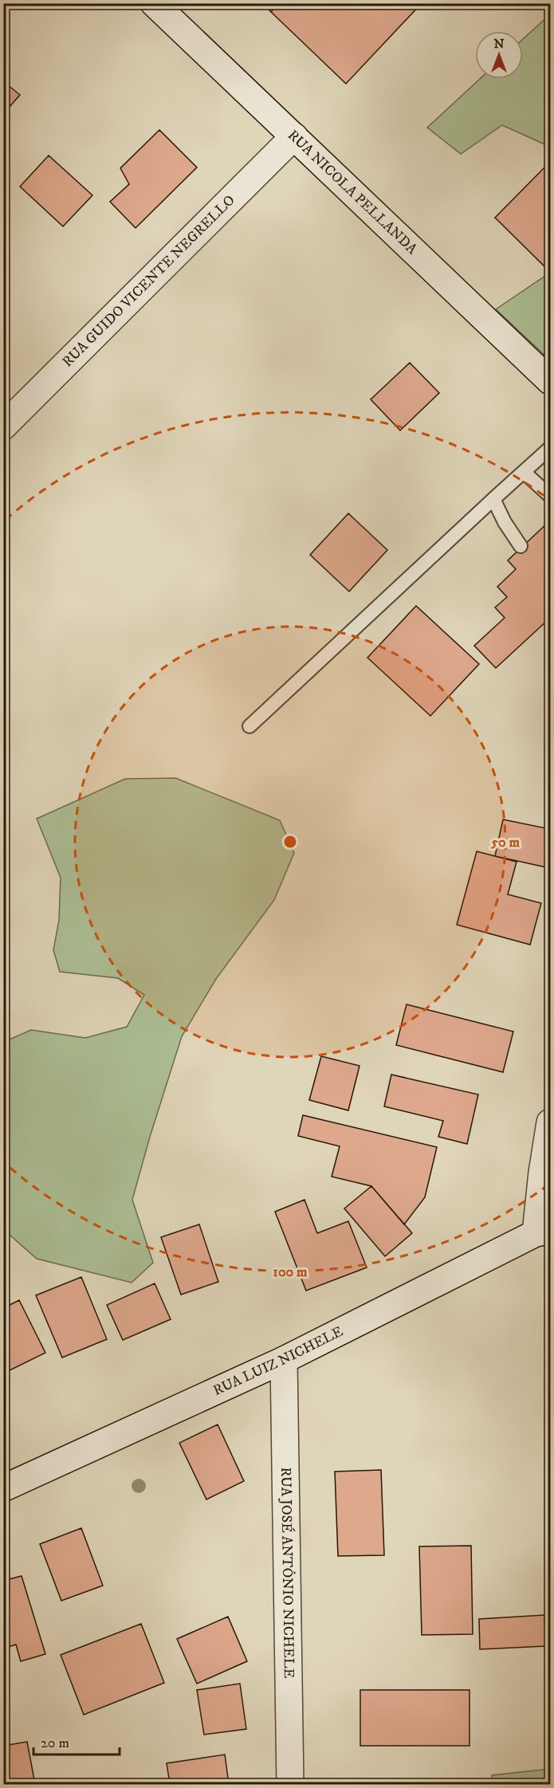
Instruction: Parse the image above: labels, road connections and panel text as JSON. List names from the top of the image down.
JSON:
{
  "streets": {
    "street": [
      "RUA NICOLA PELLANDA",
      "RUA GUIDO VICENTE NEGRELLO",
      "RUA LUIZ NICHELE",
      "RUA JOSÉ ANTÔNIO NICHELE"
    ]
  },
  "crossings": [
    ["RUA NICOLA PELLANDA", "RUA GUIDO VICENTE NEGRELLO"],
    ["RUA LUIZ NICHELE", "RUA JOSÉ ANTÔNIO NICHELE"]
  ],
  "scale_bar": "20 m",
  "north": "top",
  "rings": ["50 m", "100 m"]
}
